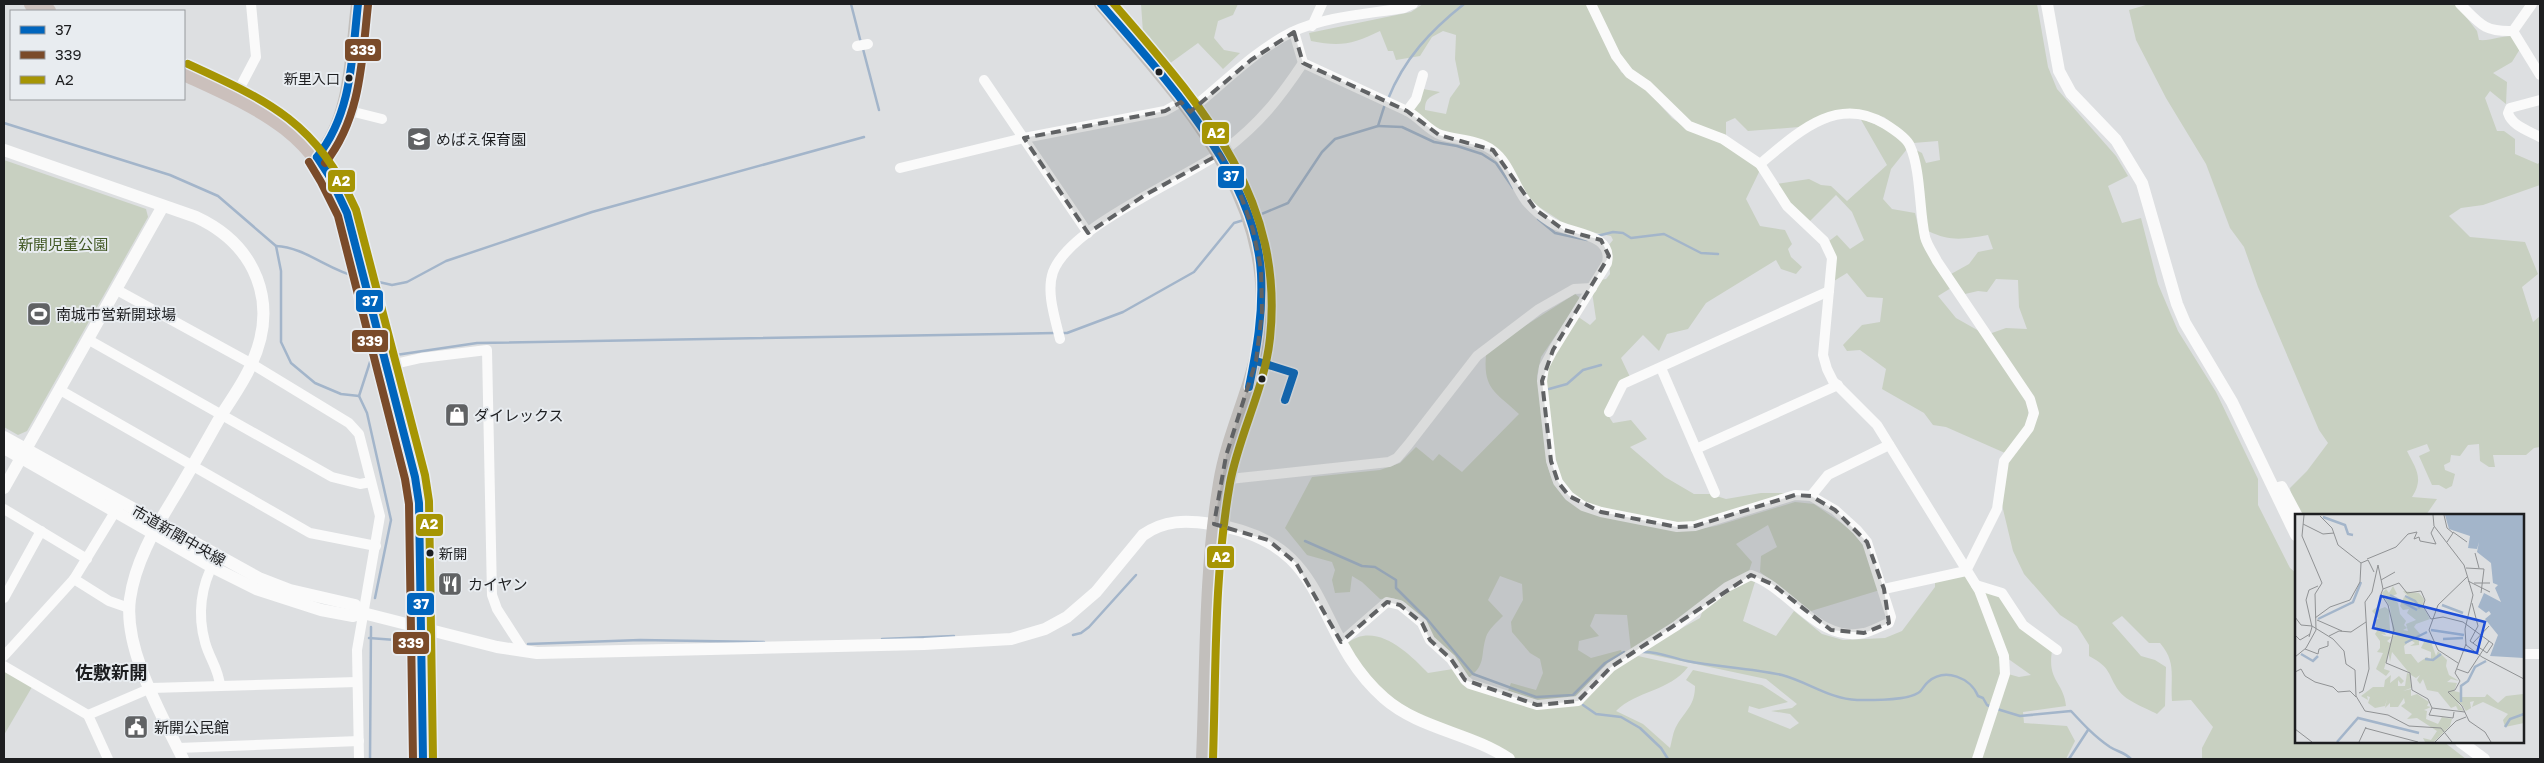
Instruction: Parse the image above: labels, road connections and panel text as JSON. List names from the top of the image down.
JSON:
{
  "streets": {
    "street": ["市道新開中央線"]
  },
  "districts": ["佐敷新開"],
  "parks": ["新開児童公園"],
  "places": {
    "other": ["新里入口", "新開"],
    "school or university": ["めばえ保育園"],
    "sports": ["南城市営新開球場"],
    "shop": ["ダイレックス"],
    "restaurant": ["カイヤン"],
    "public building": ["新開公民館"]
  },
  "lines": ["transit line 37", "transit line A2", "transit line 339"],
  "legend": ["37", "339", "A2"]
}
